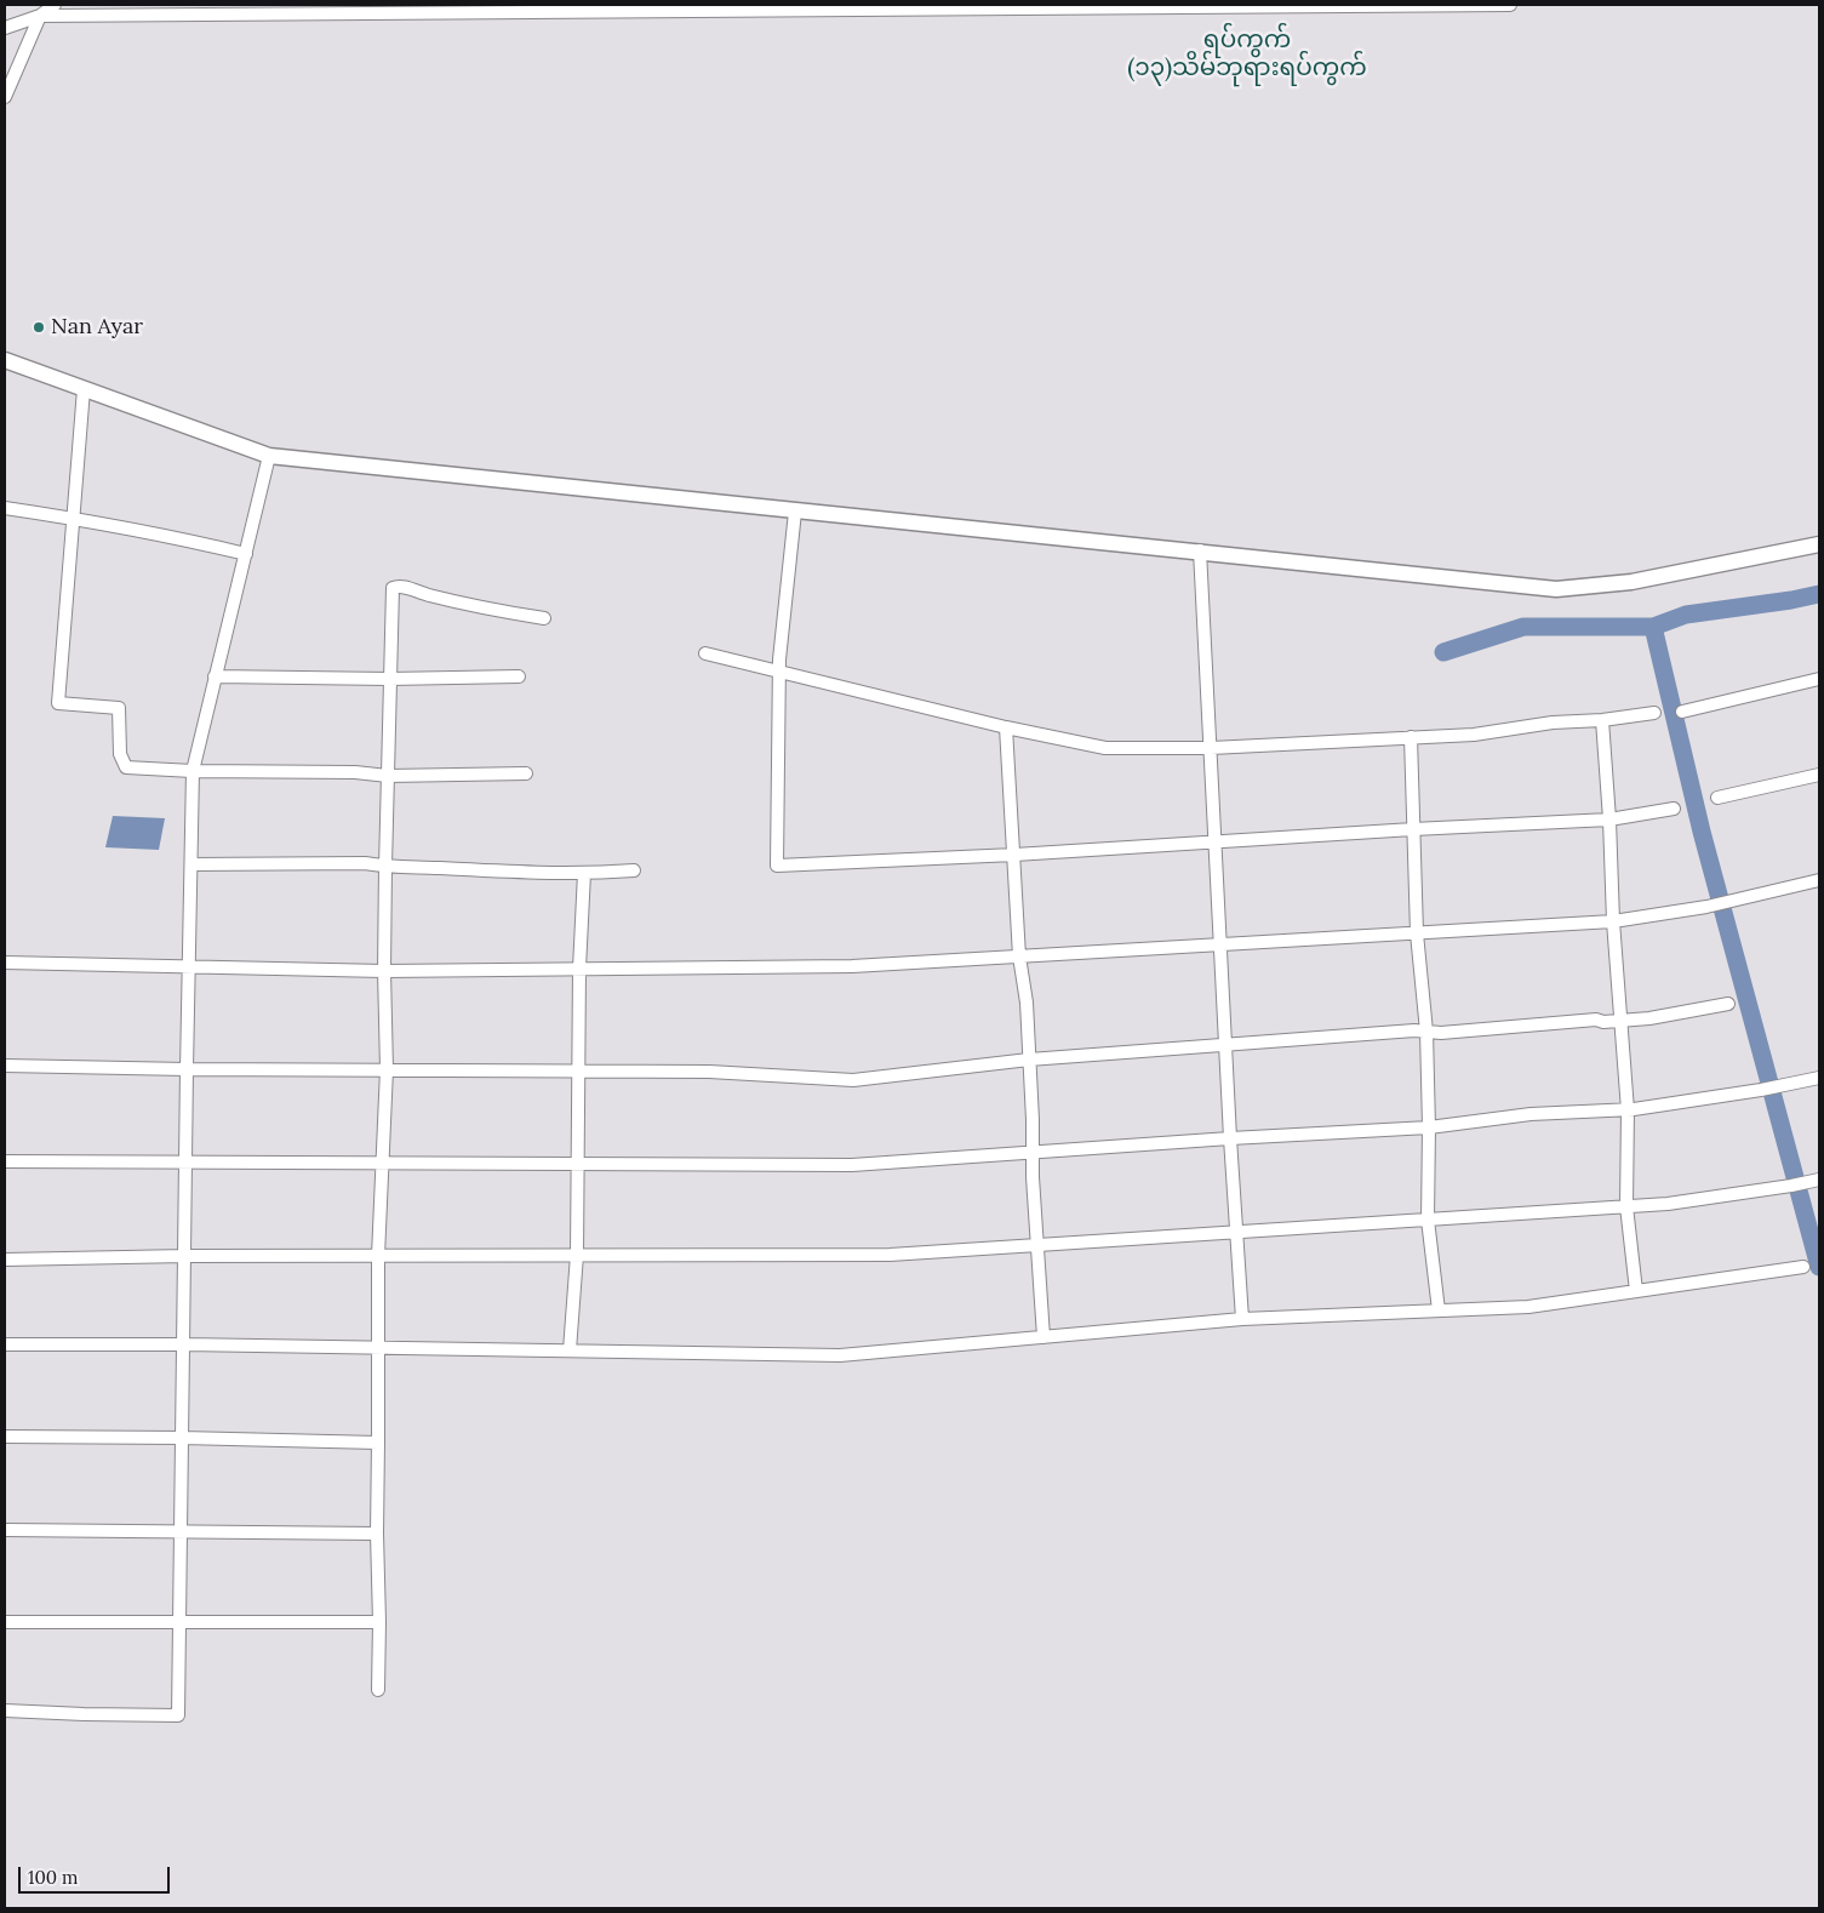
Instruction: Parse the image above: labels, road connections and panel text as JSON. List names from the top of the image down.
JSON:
{
  "districts": ["ရပ်ကွက် (၁၃)သိမ်ဘုရားရပ်ကွက်"],
  "places": ["Nan Ayar"],
  "scale_bar": "100 m"
}
